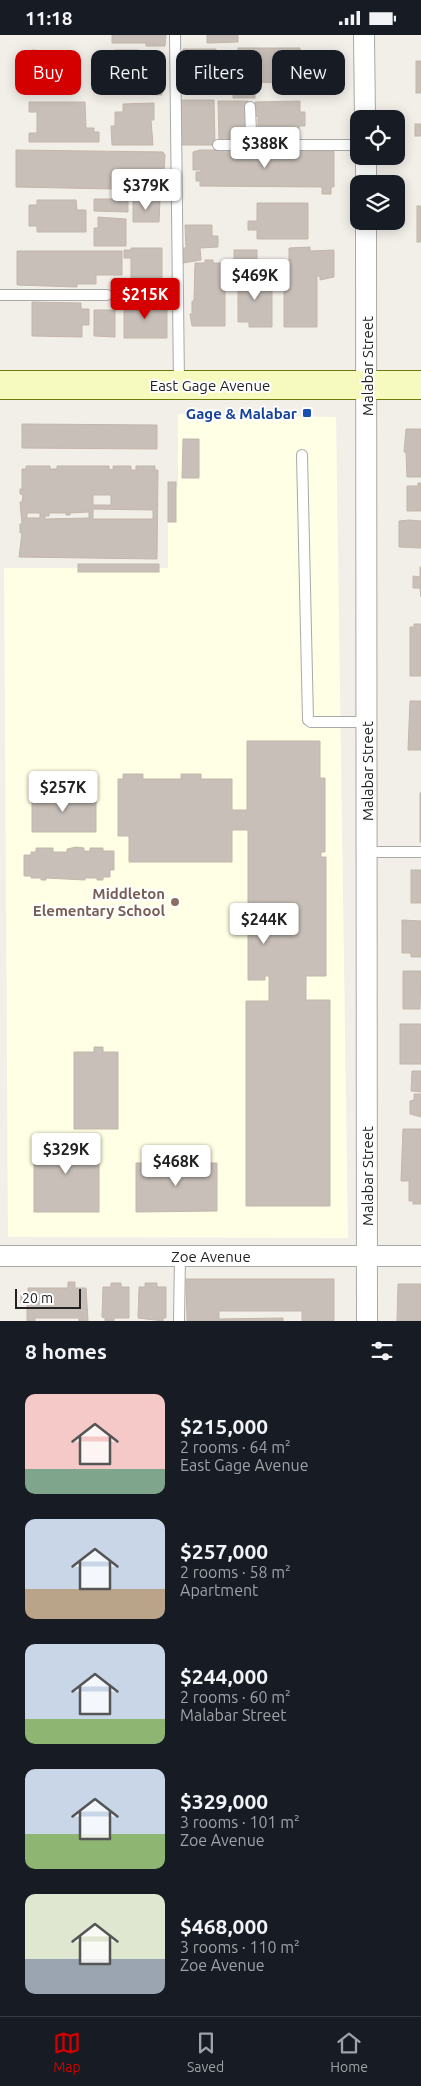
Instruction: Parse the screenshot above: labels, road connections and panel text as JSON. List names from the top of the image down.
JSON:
{
  "streets": {
    "main road": ["East Gage Avenue"],
    "street": ["Malabar Street", "Zoe Avenue"]
  },
  "crossings": [
    ["Malabar Street", "East Gage Avenue"],
    ["Malabar Street", "Zoe Avenue"]
  ],
  "places": {
    "transit": ["Gage & Malabar"],
    "other": ["Middleton Elementary School"]
  },
  "scale_bar": "20 m",
  "page": {
    "status": "11:18",
    "chip": [
      "Buy",
      "Rent",
      "Filters",
      "New"
    ],
    "price": [
      "$388K",
      "$379K",
      "$469K",
      "$215K",
      "$257K",
      "$244K",
      "$329K",
      "$468K"
    ],
    "scale": "20 m",
    "heading": "8 homes",
    "list": [
      {
        "name": "$215,000",
        "note": "2 rooms · 64 m² · East Gage Avenue"
      },
      {
        "name": "$257,000",
        "note": "2 rooms · 58 m² · Apartment"
      },
      {
        "name": "$244,000",
        "note": "2 rooms · 60 m² · Malabar Street"
      },
      {
        "name": "$329,000",
        "note": "3 rooms · 101 m² · Zoe Avenue"
      },
      {
        "name": "$468,000",
        "note": "3 rooms · 110 m² · Zoe Avenue"
      }
    ],
    "tabs": ["Map", "Saved", "Home"]
  }
}
